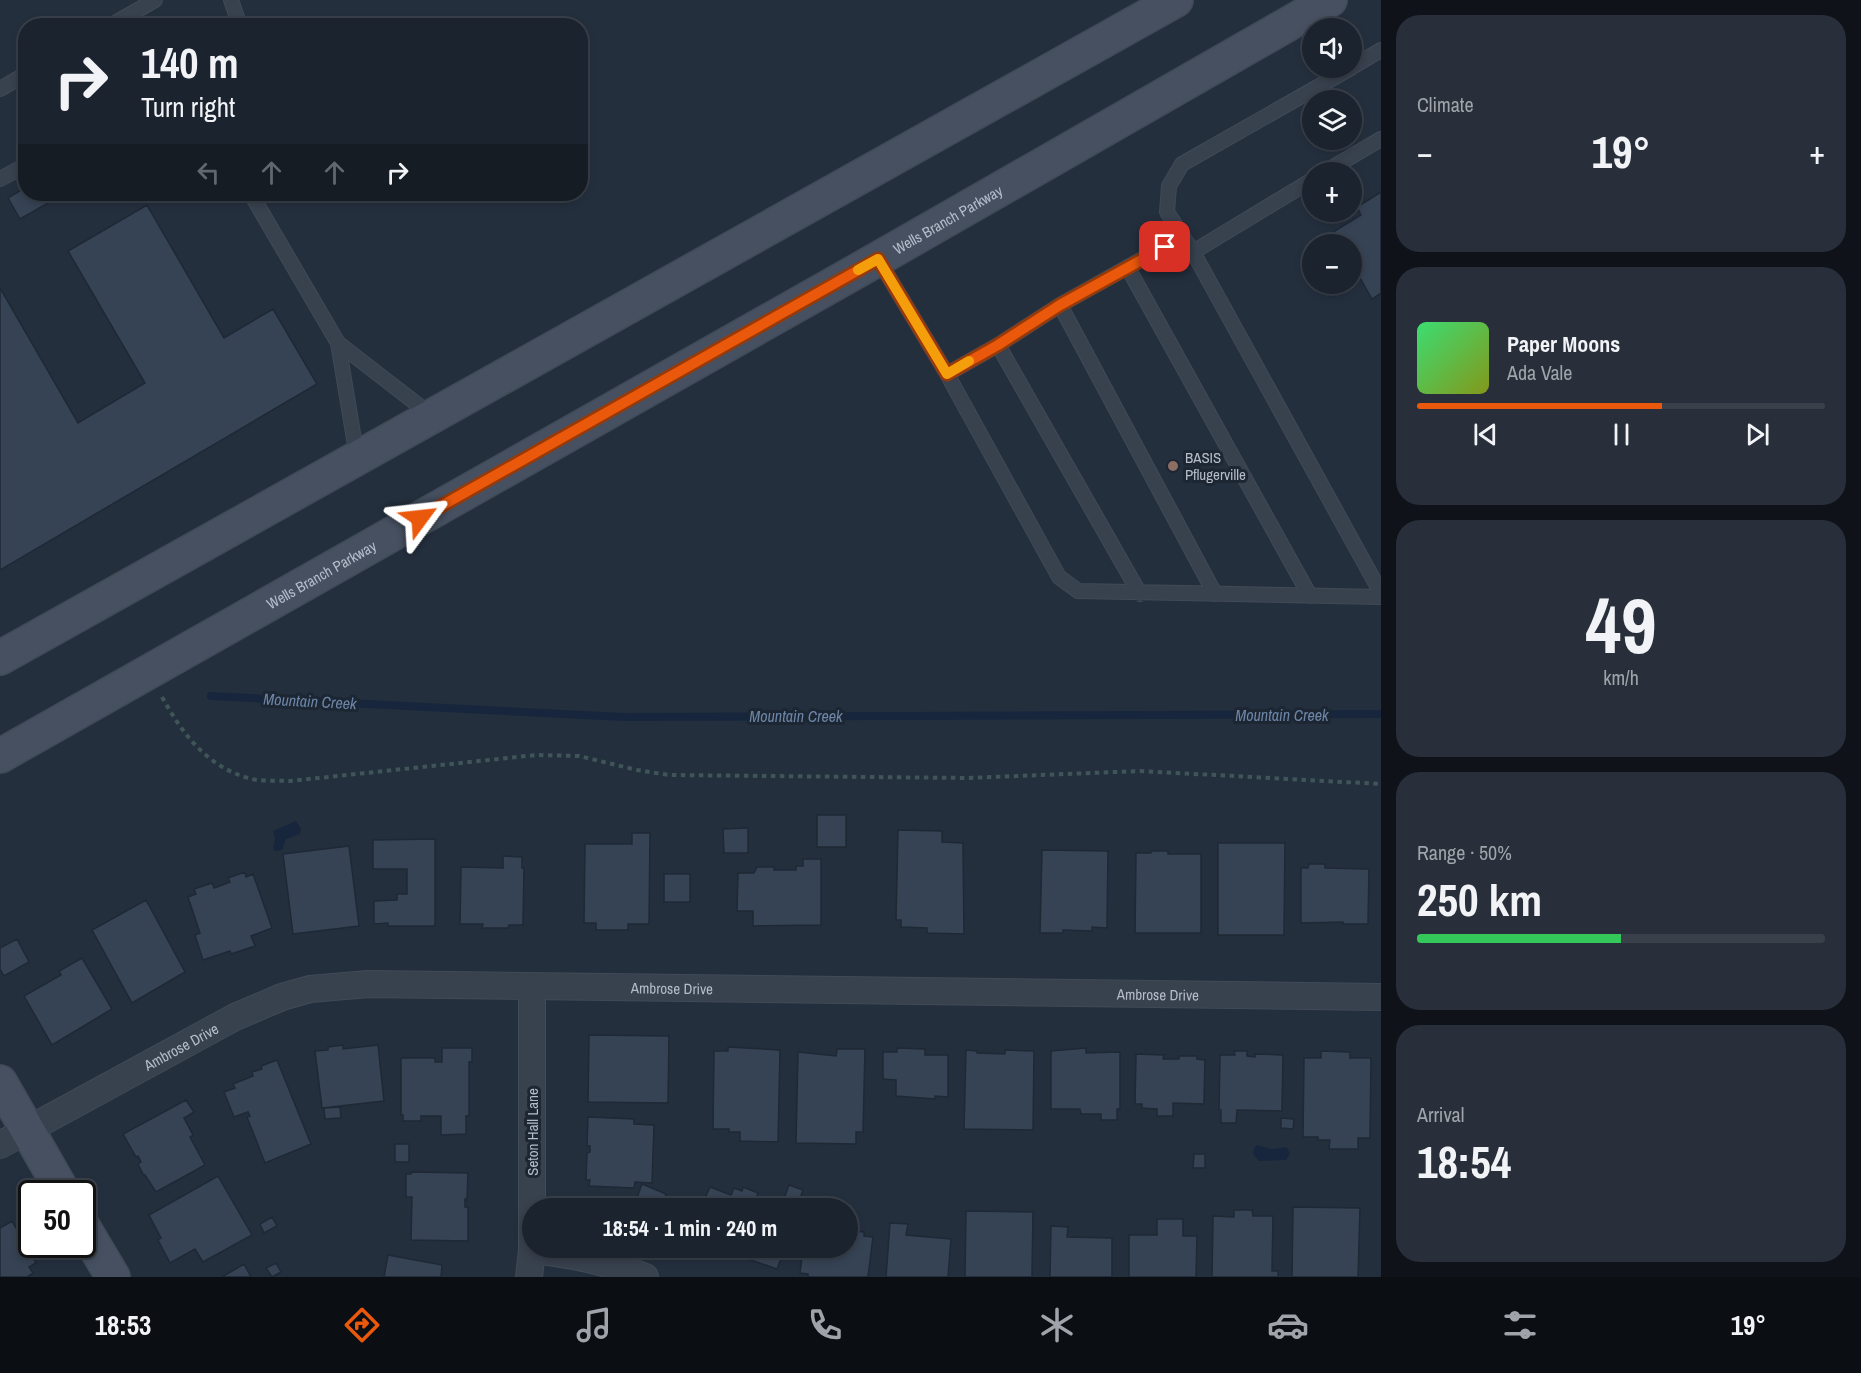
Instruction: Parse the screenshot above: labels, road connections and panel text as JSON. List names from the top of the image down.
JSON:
{
  "streets": {
    "main road": ["Wells Branch Parkway"],
    "street": ["Ambrose Drive", "Seton Hall Lane"]
  },
  "crossings": [
    ["Ambrose Drive", "Seton Hall Lane"]
  ],
  "water": ["Mountain Creek"],
  "places": ["BASIS Pflugerville"],
  "page": {
    "tile": [
      "Climate",
      ["49", "km/h"],
      ["Range · 50%", "250 km"],
      ["Arrival", "18:54"]
    ],
    "map_buttons": ["+", "−"],
    "turn": ["140 m", "Turn right"],
    "heat": ["−", "19°", "+"],
    "song": ["Paper Moons", "Ada Vale"],
    "limit": "50",
    "trip": "18:54 · 1 min · 240 m",
    "tabs": ["18:53", "19°"]
  }
}
